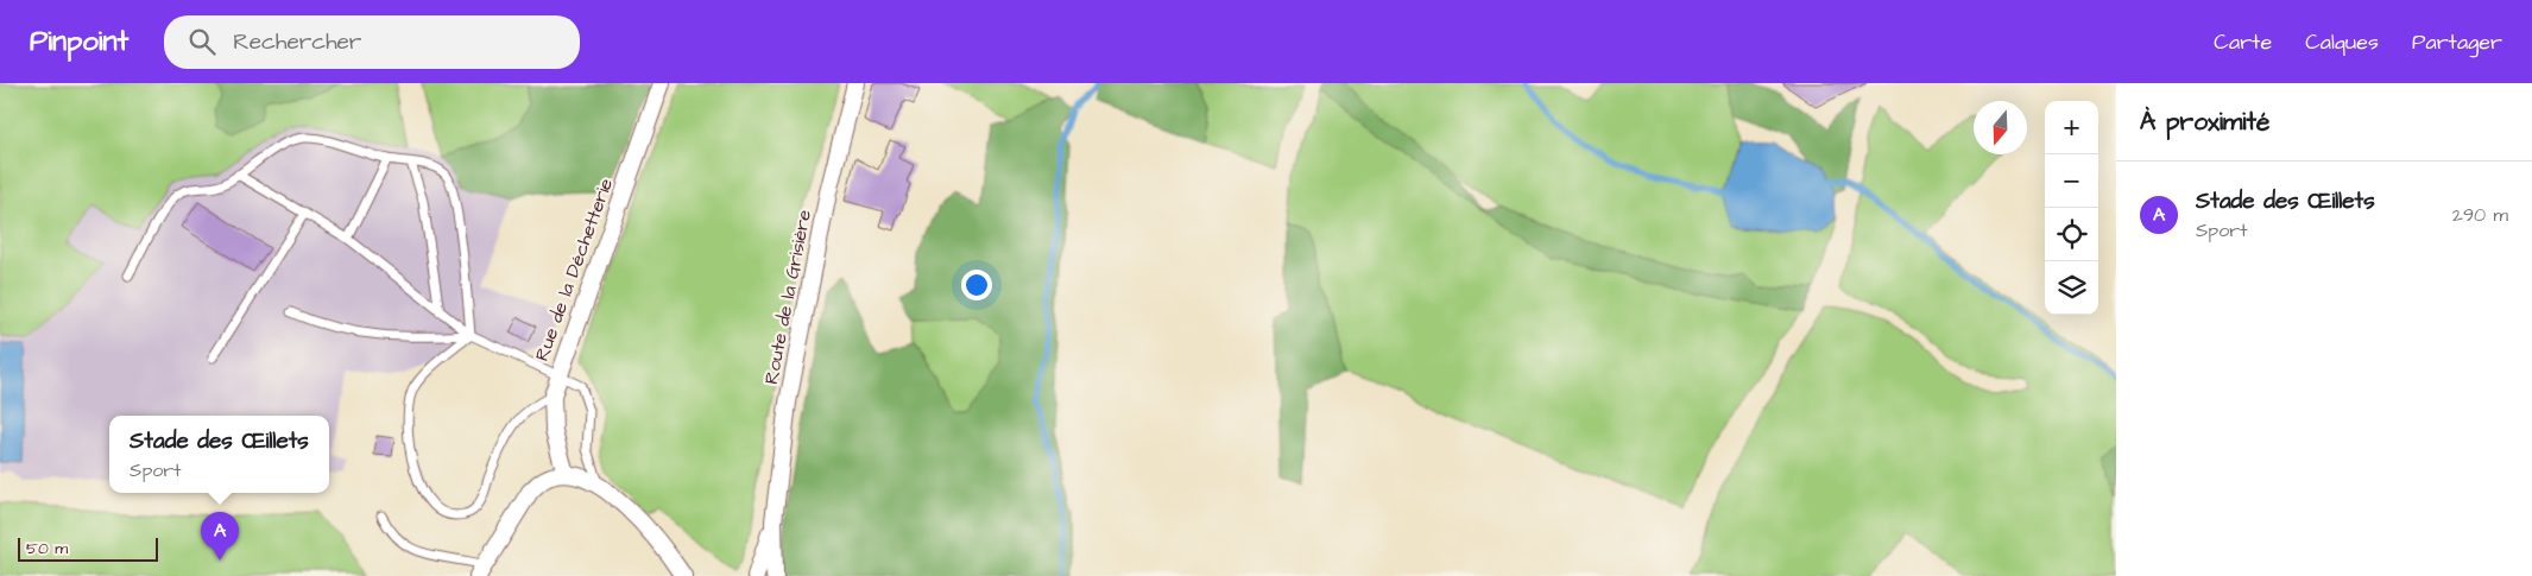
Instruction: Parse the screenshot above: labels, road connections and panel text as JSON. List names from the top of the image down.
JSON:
{
  "streets": {
    "street": ["Rue de la Déchetterie", "Route de la Grisière"]
  },
  "scale_bar": "50 m",
  "north": "bottom",
  "page": {
    "header": "Pinpoint",
    "search": "Rechercher",
    "nav": ["Carte", "Calques", "Partager"],
    "heading": "À proximité",
    "map_buttons": ["+", "−"],
    "list": [
      {
        "mark": "A",
        "name": "Stade des Œillets",
        "note": "Sport",
        "value": "290 m"
      }
    ],
    "popup": ["Stade des Œillets", "Sport"],
    "pins": "A",
    "scale": "50 m"
  }
}
